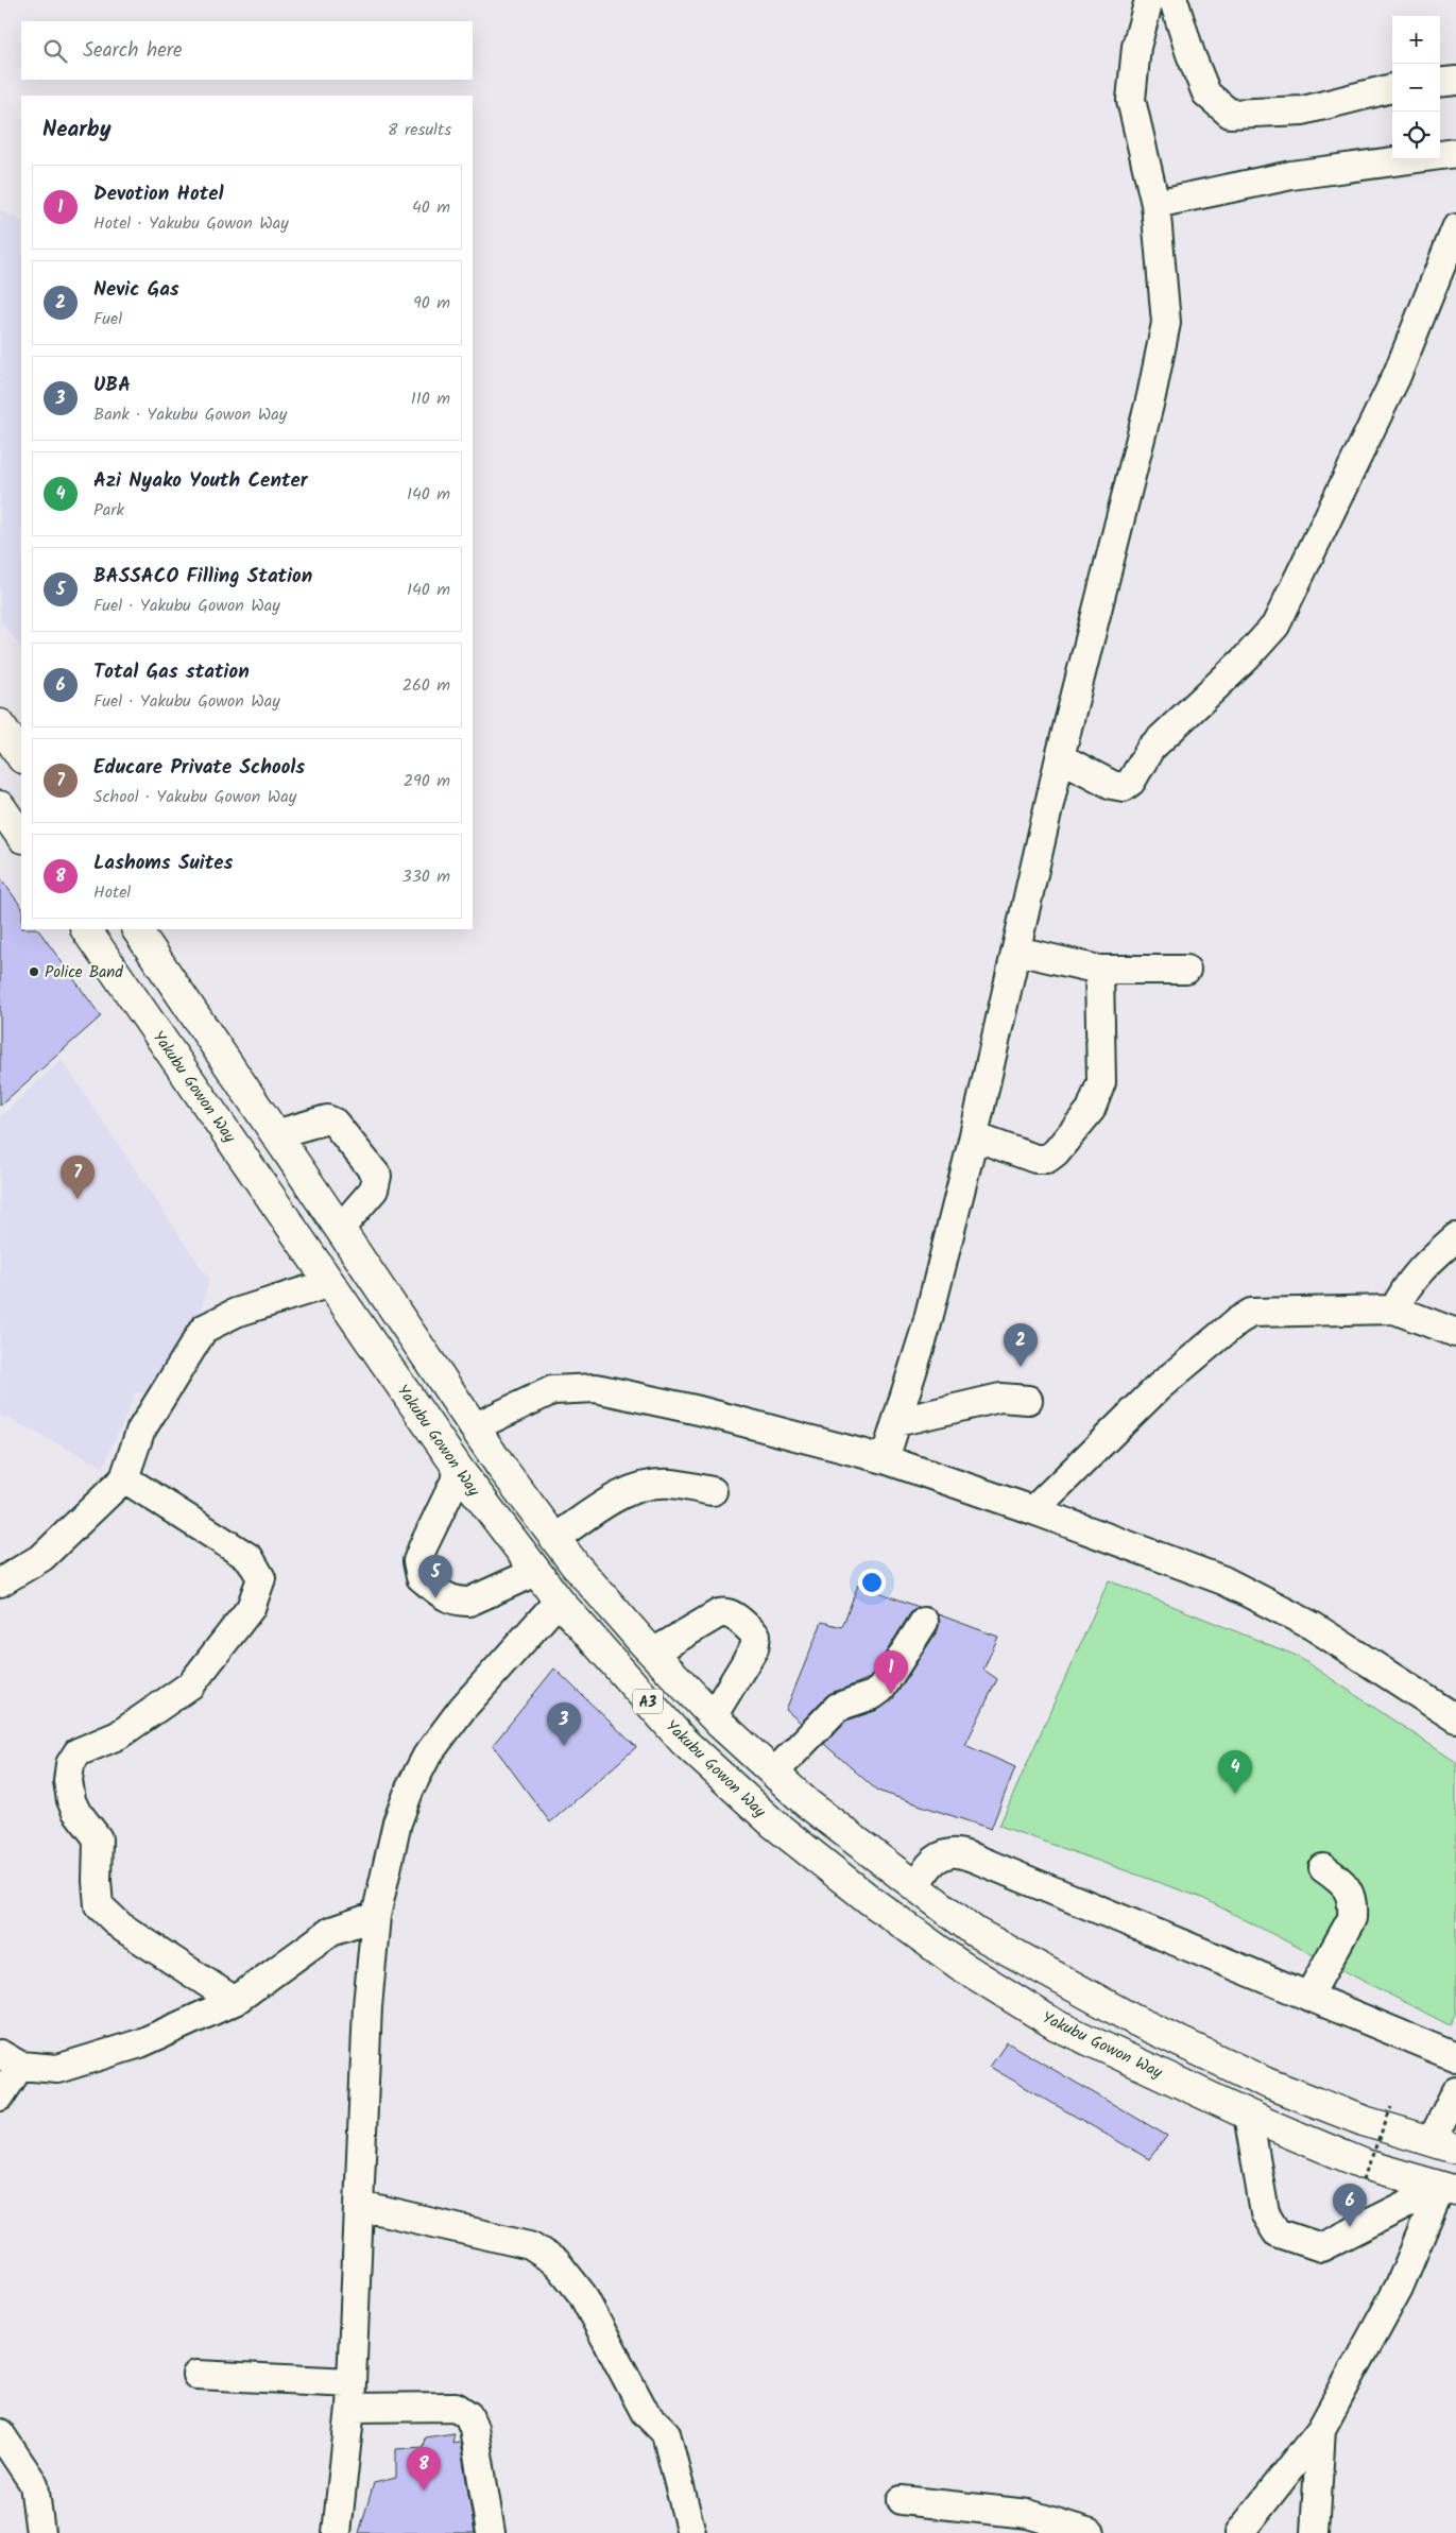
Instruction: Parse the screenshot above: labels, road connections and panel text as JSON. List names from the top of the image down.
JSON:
{
  "streets": {
    "highway": ["Yakubu Gowon Way", "A3"]
  },
  "places": ["Police Band"],
  "page": {
    "map_buttons": ["+", "−"],
    "search": "Search here",
    "heading": ["Nearby", "8 results"],
    "list": [
      {
        "mark": "1",
        "name": "Devotion Hotel",
        "note": "Hotel · Yakubu Gowon Way",
        "value": "40 m"
      },
      {
        "mark": "2",
        "name": "Nevic Gas",
        "note": "Fuel",
        "value": "90 m"
      },
      {
        "mark": "3",
        "name": "UBA",
        "note": "Bank · Yakubu Gowon Way",
        "value": "110 m"
      },
      {
        "mark": "4",
        "name": "Azi Nyako Youth Center",
        "note": "Park",
        "value": "140 m"
      },
      {
        "mark": "5",
        "name": "BASSACO Filling Station",
        "note": "Fuel · Yakubu Gowon Way",
        "value": "140 m"
      },
      {
        "mark": "6",
        "name": "Total Gas station",
        "note": "Fuel · Yakubu Gowon Way",
        "value": "260 m"
      },
      {
        "mark": "7",
        "name": "Educare Private Schools",
        "note": "School · Yakubu Gowon Way",
        "value": "290 m"
      },
      {
        "mark": "8",
        "name": "Lashoms Suites",
        "note": "Hotel",
        "value": "330 m"
      }
    ],
    "pins": [
      "7",
      "2",
      "5",
      "1",
      "3",
      "4",
      "6",
      "8"
    ]
  }
}
